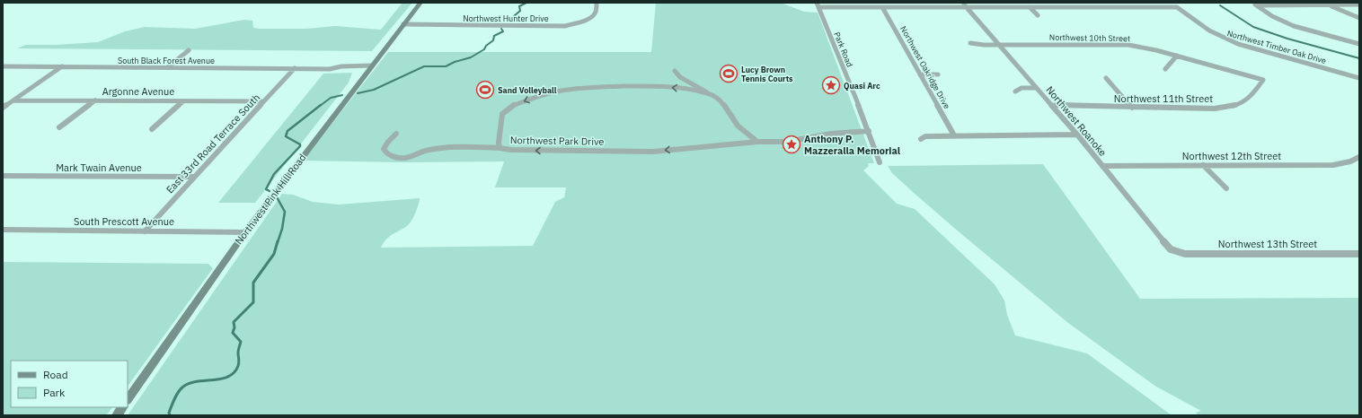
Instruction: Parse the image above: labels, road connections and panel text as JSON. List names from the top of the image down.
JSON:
{
  "streets": {
    "main road": ["Northwest Pink Hill Road"],
    "street": [
      "Northwest Hunter Drive",
      "Northwest 10th Street",
      "Northwest Timber Oak Drive",
      "Park Road",
      "South Black Forest Avenue",
      "Northwest Oakridge Drive",
      "Argonne Avenue",
      "Northwest 11th Street",
      "Northwest Roanoke",
      "Northwest Park Drive",
      "East 33rd Road Terrace South",
      "Northwest 12th Street",
      "Mark Twain Avenue",
      "South Prescott Avenue",
      "Northwest 13th Street"
    ]
  },
  "crossings": [
    ["Northwest Hunter Drive", "Northwest Pink Hill Road"],
    ["Northwest 10th Street", "Northwest 11th Street"],
    ["Northwest 10th Street", "Northwest Roanoke"],
    ["Park Road", "Northwest Park Drive"],
    ["South Black Forest Avenue", "East 33rd Road Terrace South"],
    ["South Black Forest Avenue", "Northwest Pink Hill Road"],
    ["Argonne Avenue", "East 33rd Road Terrace South"],
    ["Northwest 11th Street", "Northwest Roanoke"],
    ["Northwest Roanoke", "Northwest 12th Street"],
    ["Northwest Roanoke", "Northwest 13th Street"],
    ["East 33rd Road Terrace South", "Mark Twain Avenue"],
    ["East 33rd Road Terrace South", "South Prescott Avenue"],
    ["Northwest Pink Hill Road", "South Prescott Avenue"]
  ],
  "one_way": ["Northwest Park Drive"],
  "places": {
    "sports": ["Lucy Brown Tennis Courts", "Sand Volleyball"],
    "place": ["Quasi Arc", "Anthony P. Mazzeralla Memorial"]
  },
  "legend": ["Road", "Park"]
}
